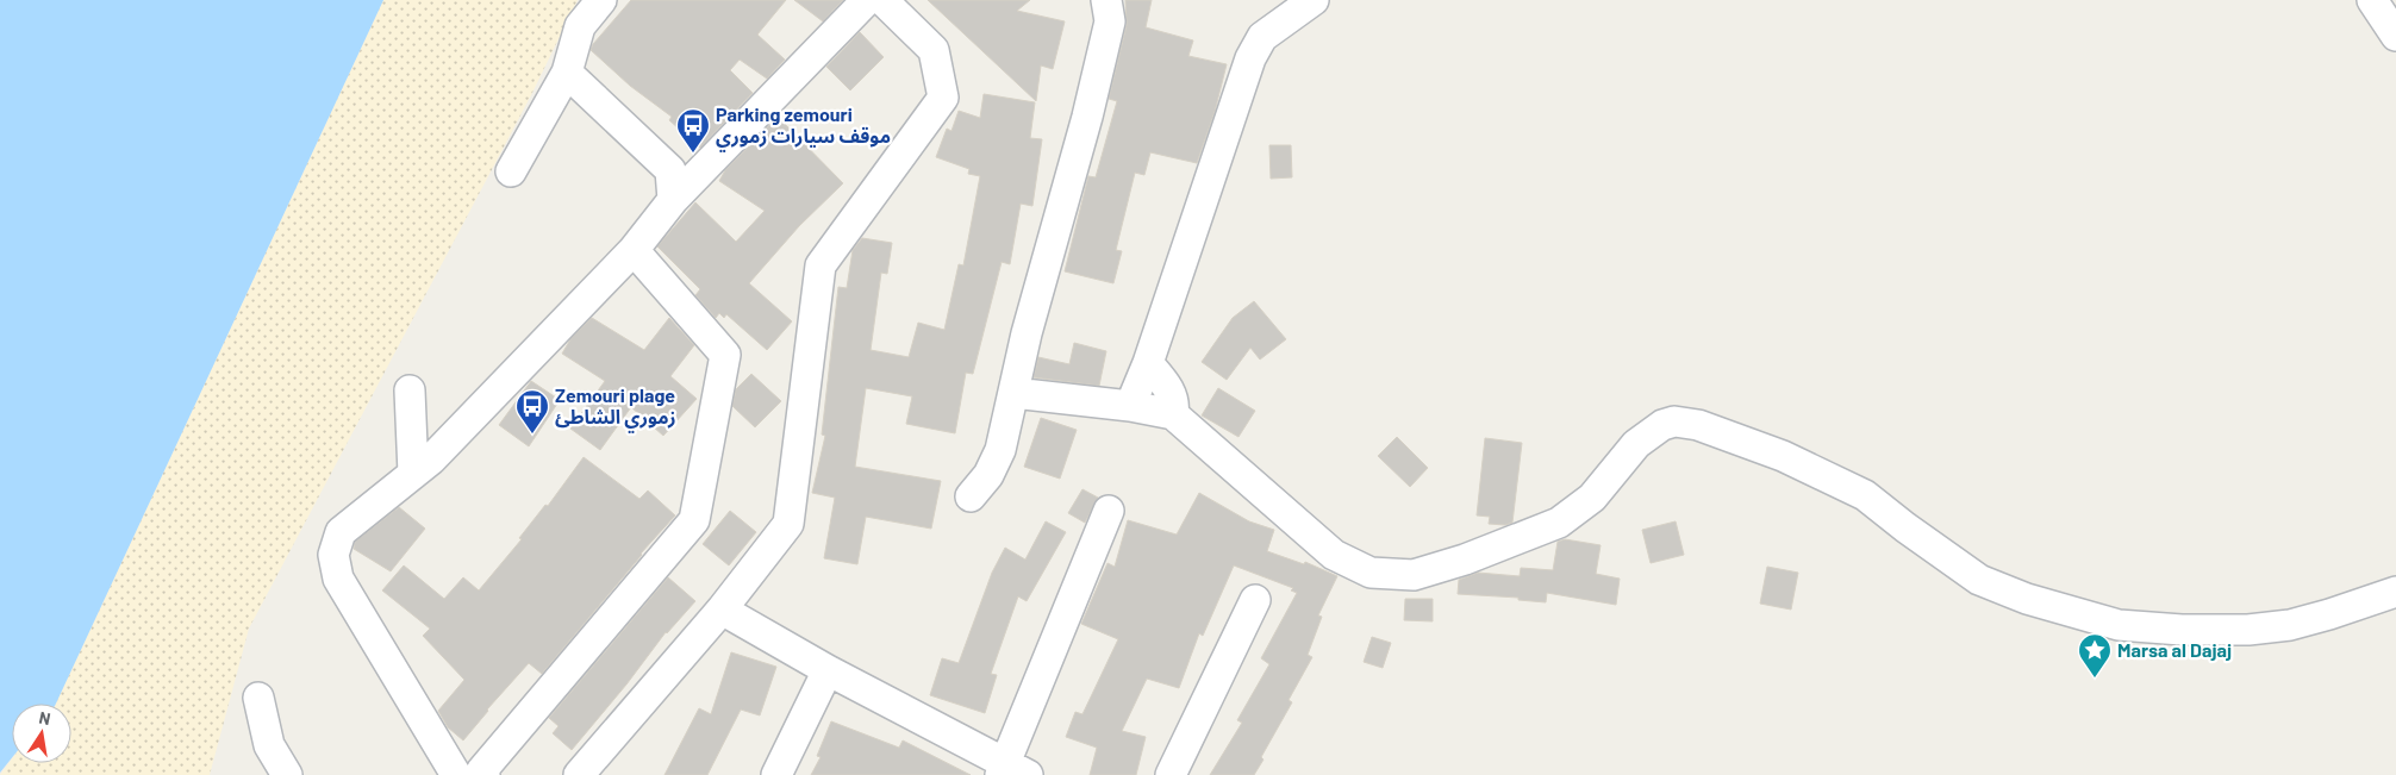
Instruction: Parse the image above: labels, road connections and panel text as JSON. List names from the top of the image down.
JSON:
{
  "places": {
    "bus stop": ["Parking zemouri موقف سيارات زموري", "Zemouri plage زموري الشاطئ"],
    "place": ["Marsa al Dajaj"]
  },
  "north": "top"
}
